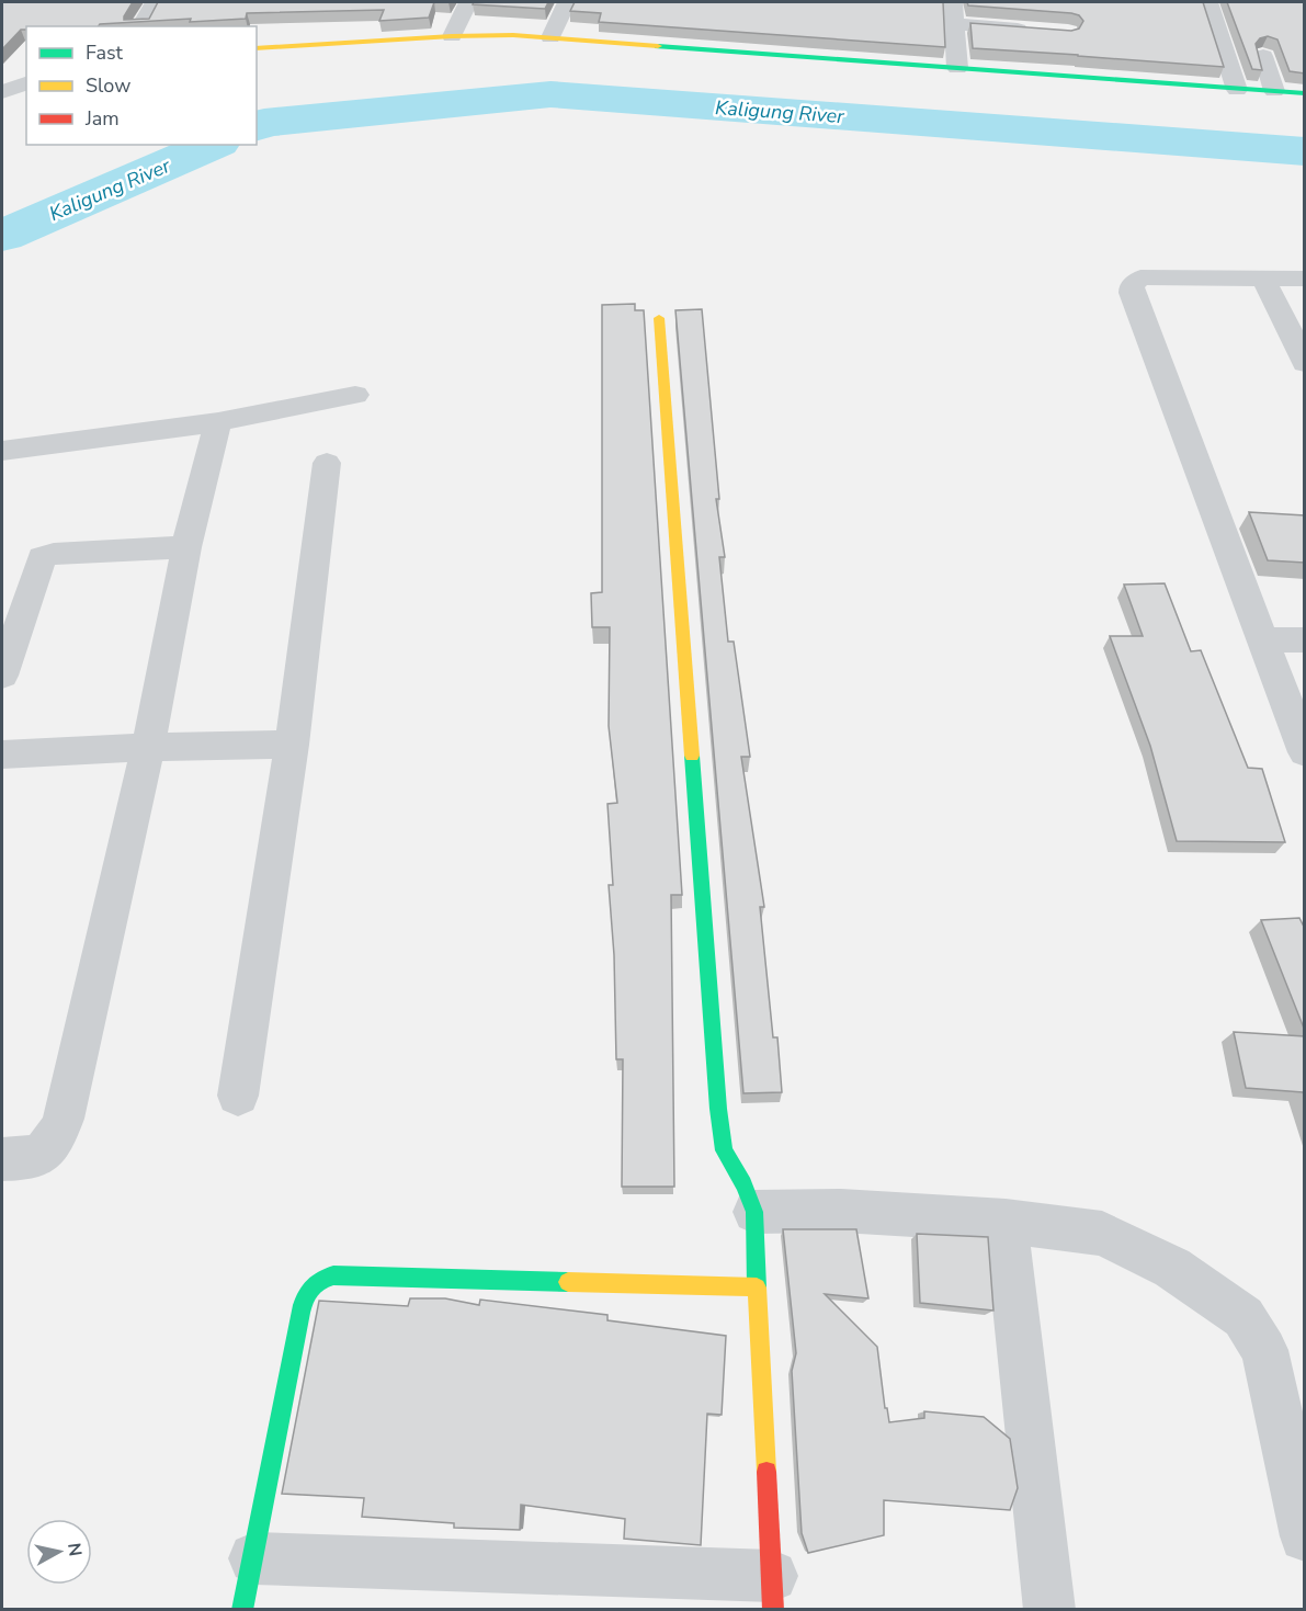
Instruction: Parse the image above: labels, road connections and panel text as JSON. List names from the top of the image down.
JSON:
{
  "water": ["Kaligung River"],
  "legend": ["Fast", "Slow", "Jam"],
  "north": "right"
}
